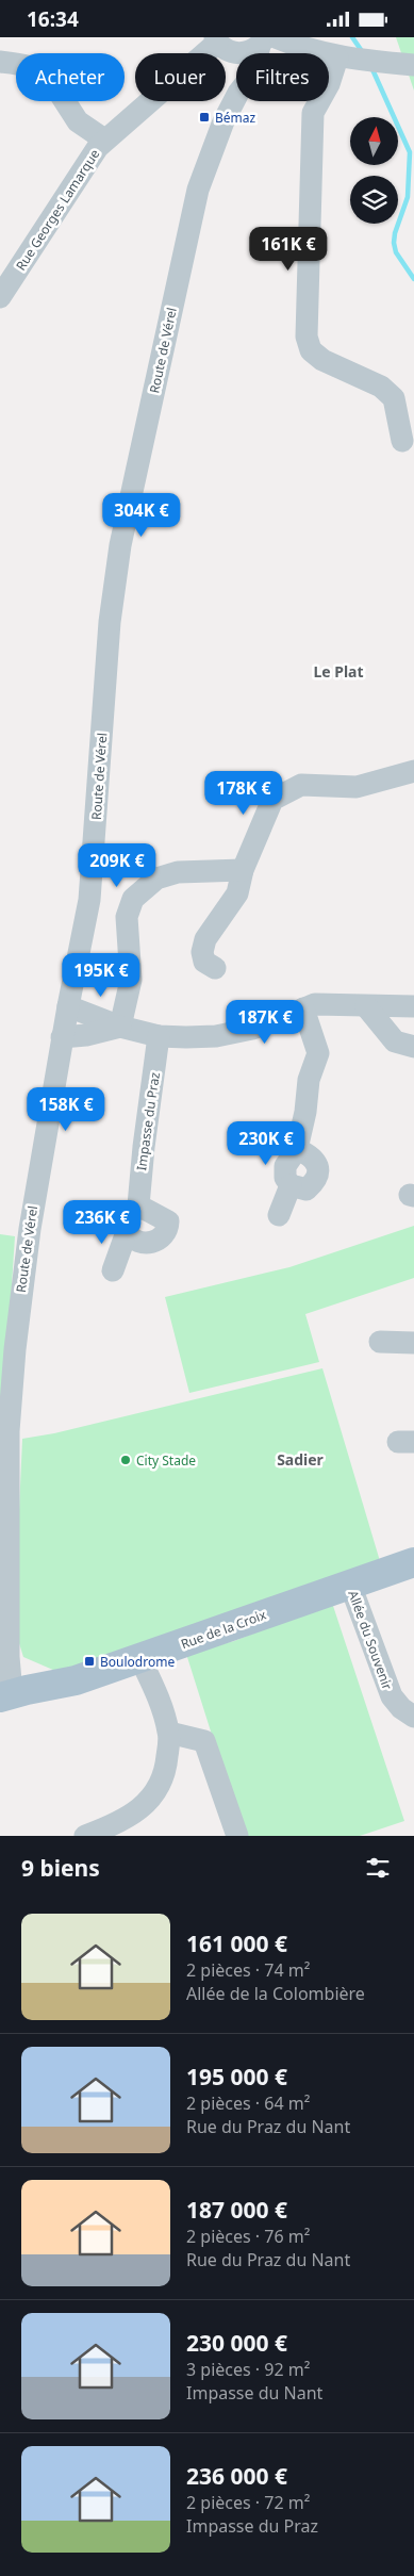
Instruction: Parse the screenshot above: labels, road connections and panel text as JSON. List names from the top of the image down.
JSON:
{
  "streets": {
    "main road": ["Rue de la Croix"],
    "street": [
      "Rue Georges Lamarque",
      "Route de Vérel",
      "Impasse du Praz",
      "Allée du Souvenir"
    ]
  },
  "crossings": [
    ["Rue Georges Lamarque", "Route de Vérel"],
    ["Route de Vérel", "Rue de la Croix"],
    ["Rue de la Croix", "Allée du Souvenir"]
  ],
  "districts": ["Le Plat", "Sadier"],
  "places": {
    "transit": ["Bémaz", "Boulodrome"],
    "other": ["City Stade"]
  },
  "north": "top",
  "page": {
    "status": "16:34",
    "chip": ["Acheter", "Louer", "Filtres"],
    "price": [
      "161K €",
      "304K €",
      "178K €",
      "209K €",
      "195K €",
      "187K €",
      "158K €",
      "230K €",
      "236K €"
    ],
    "heading": "9 biens",
    "list": [
      {
        "name": "161 000 €",
        "note": "2 pièces · 74 m² · Allée de la Colombière"
      },
      {
        "name": "195 000 €",
        "note": "2 pièces · 64 m² · Rue du Praz du Nant"
      },
      {
        "name": "187 000 €",
        "note": "2 pièces · 76 m² · Rue du Praz du Nant"
      },
      {
        "name": "230 000 €",
        "note": "3 pièces · 92 m² · Impasse du Nant"
      },
      {
        "name": "236 000 €",
        "note": "2 pièces · 72 m² · Impasse du Praz"
      }
    ]
  }
}
